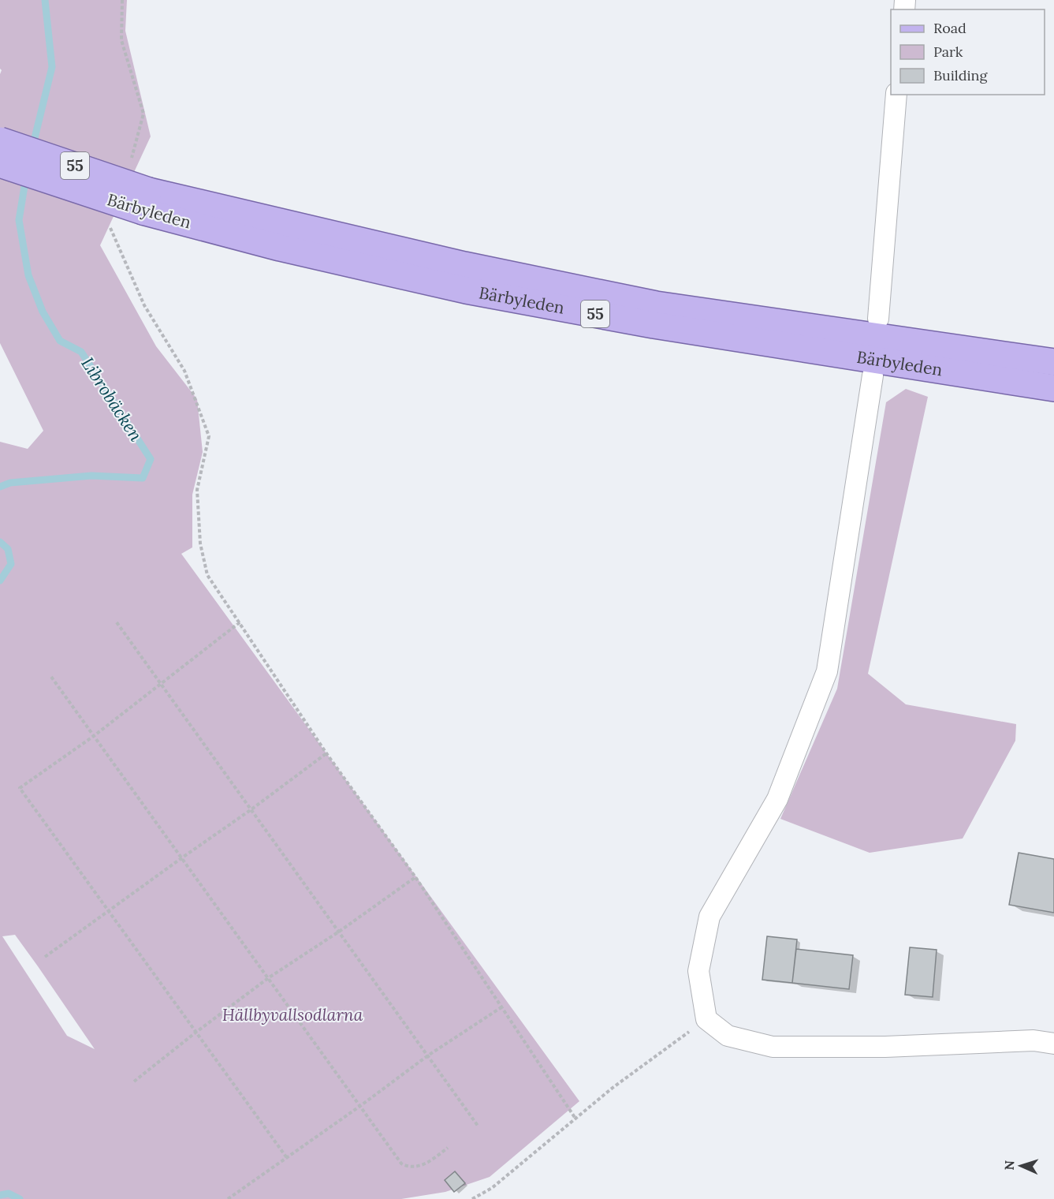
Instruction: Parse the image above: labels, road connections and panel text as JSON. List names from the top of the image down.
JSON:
{
  "streets": {
    "main road": ["55", "Bärbyleden"]
  },
  "water": ["Librobäcken"],
  "parks": ["Hällbyvallsodlarna"],
  "legend": ["Road", "Park", "Building"],
  "north": "left"
}
